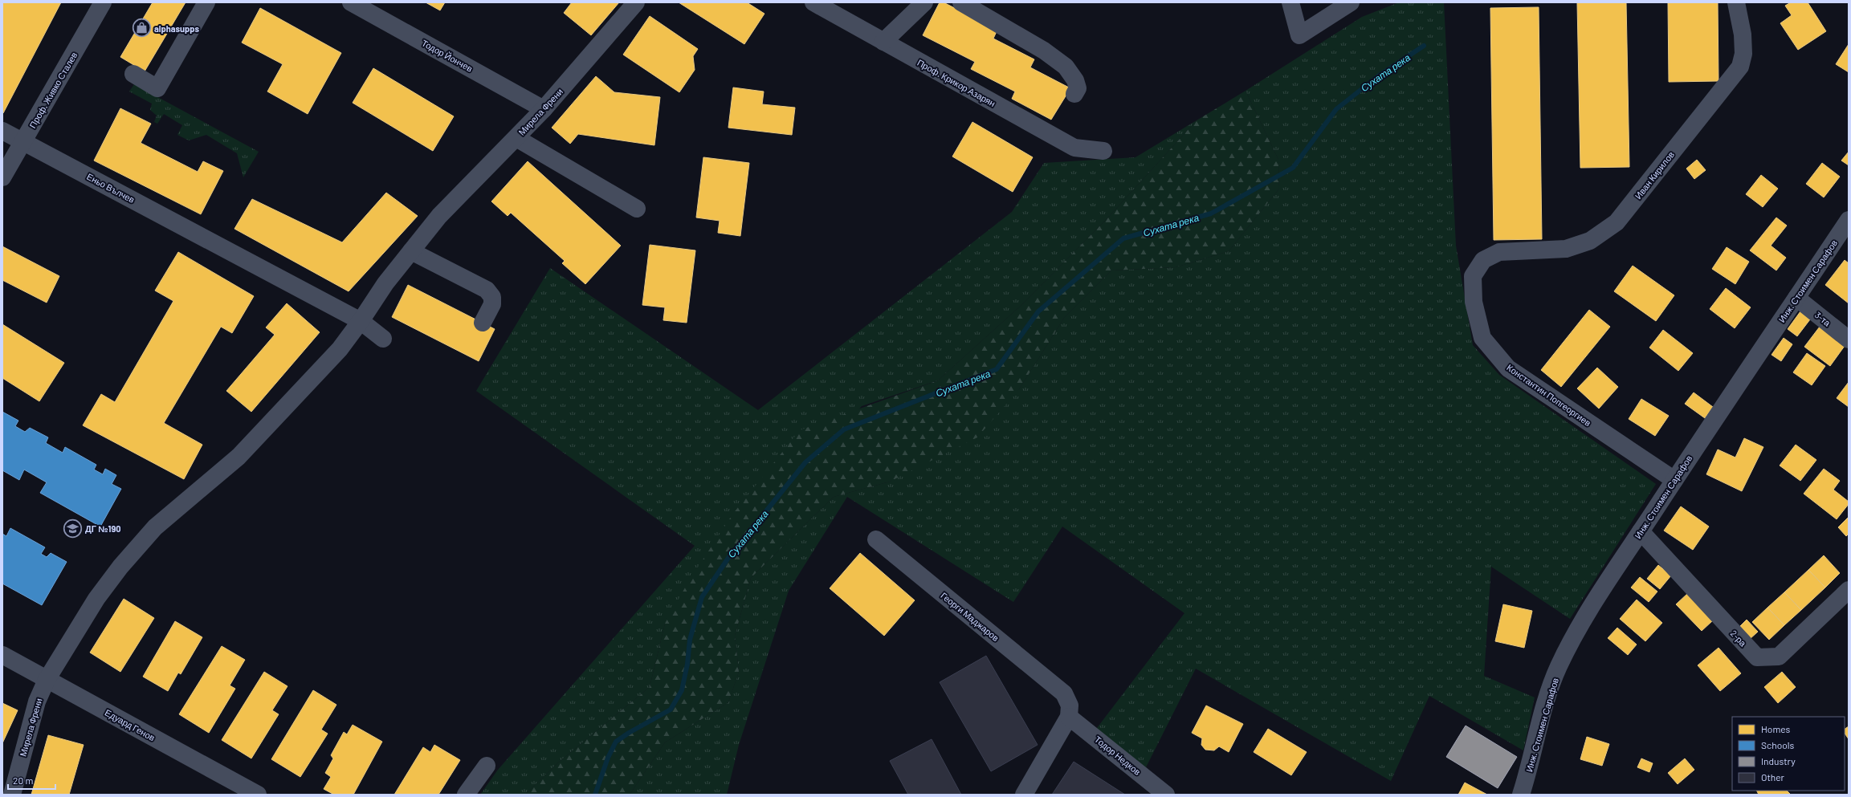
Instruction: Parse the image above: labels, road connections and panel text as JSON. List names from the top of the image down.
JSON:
{
  "streets": {
    "street": [
      "Тодор Йончев",
      "Проф. Крикор Азарян",
      "Проф. Живко Сталев",
      "Мирела Френи",
      "Иван Кирилов",
      "Еньо Вълчев",
      "Инж. Стоимен Сарафов",
      "3-та",
      "Константин Попгеоргиев",
      "Георги Маджаров",
      "2-ра",
      "Едуард Генов",
      "Тодор Недков"
    ]
  },
  "crossings": [
    ["Тодор Йончев", "Мирела Френи"],
    ["Проф. Живко Сталев", "Еньо Вълчев"],
    ["Мирела Френи", "Еньо Вълчев"],
    ["Мирела Френи", "Едуард Генов"],
    ["Иван Кирилов", "Константин Попгеоргиев"],
    ["Инж. Стоимен Сарафов", "3-та"],
    ["Инж. Стоимен Сарафов", "Константин Попгеоргиев"],
    ["Инж. Стоимен Сарафов", "2-ра"],
    ["Георги Маджаров", "Тодор Недков"]
  ],
  "water": ["Сухата река"],
  "places": {
    "shop": ["alphasupps"],
    "school or university": ["ДГ №190"]
  },
  "legend": [
    "Homes",
    "Schools",
    "Industry",
    "Other"
  ],
  "scale_bar": "20 m"
}
